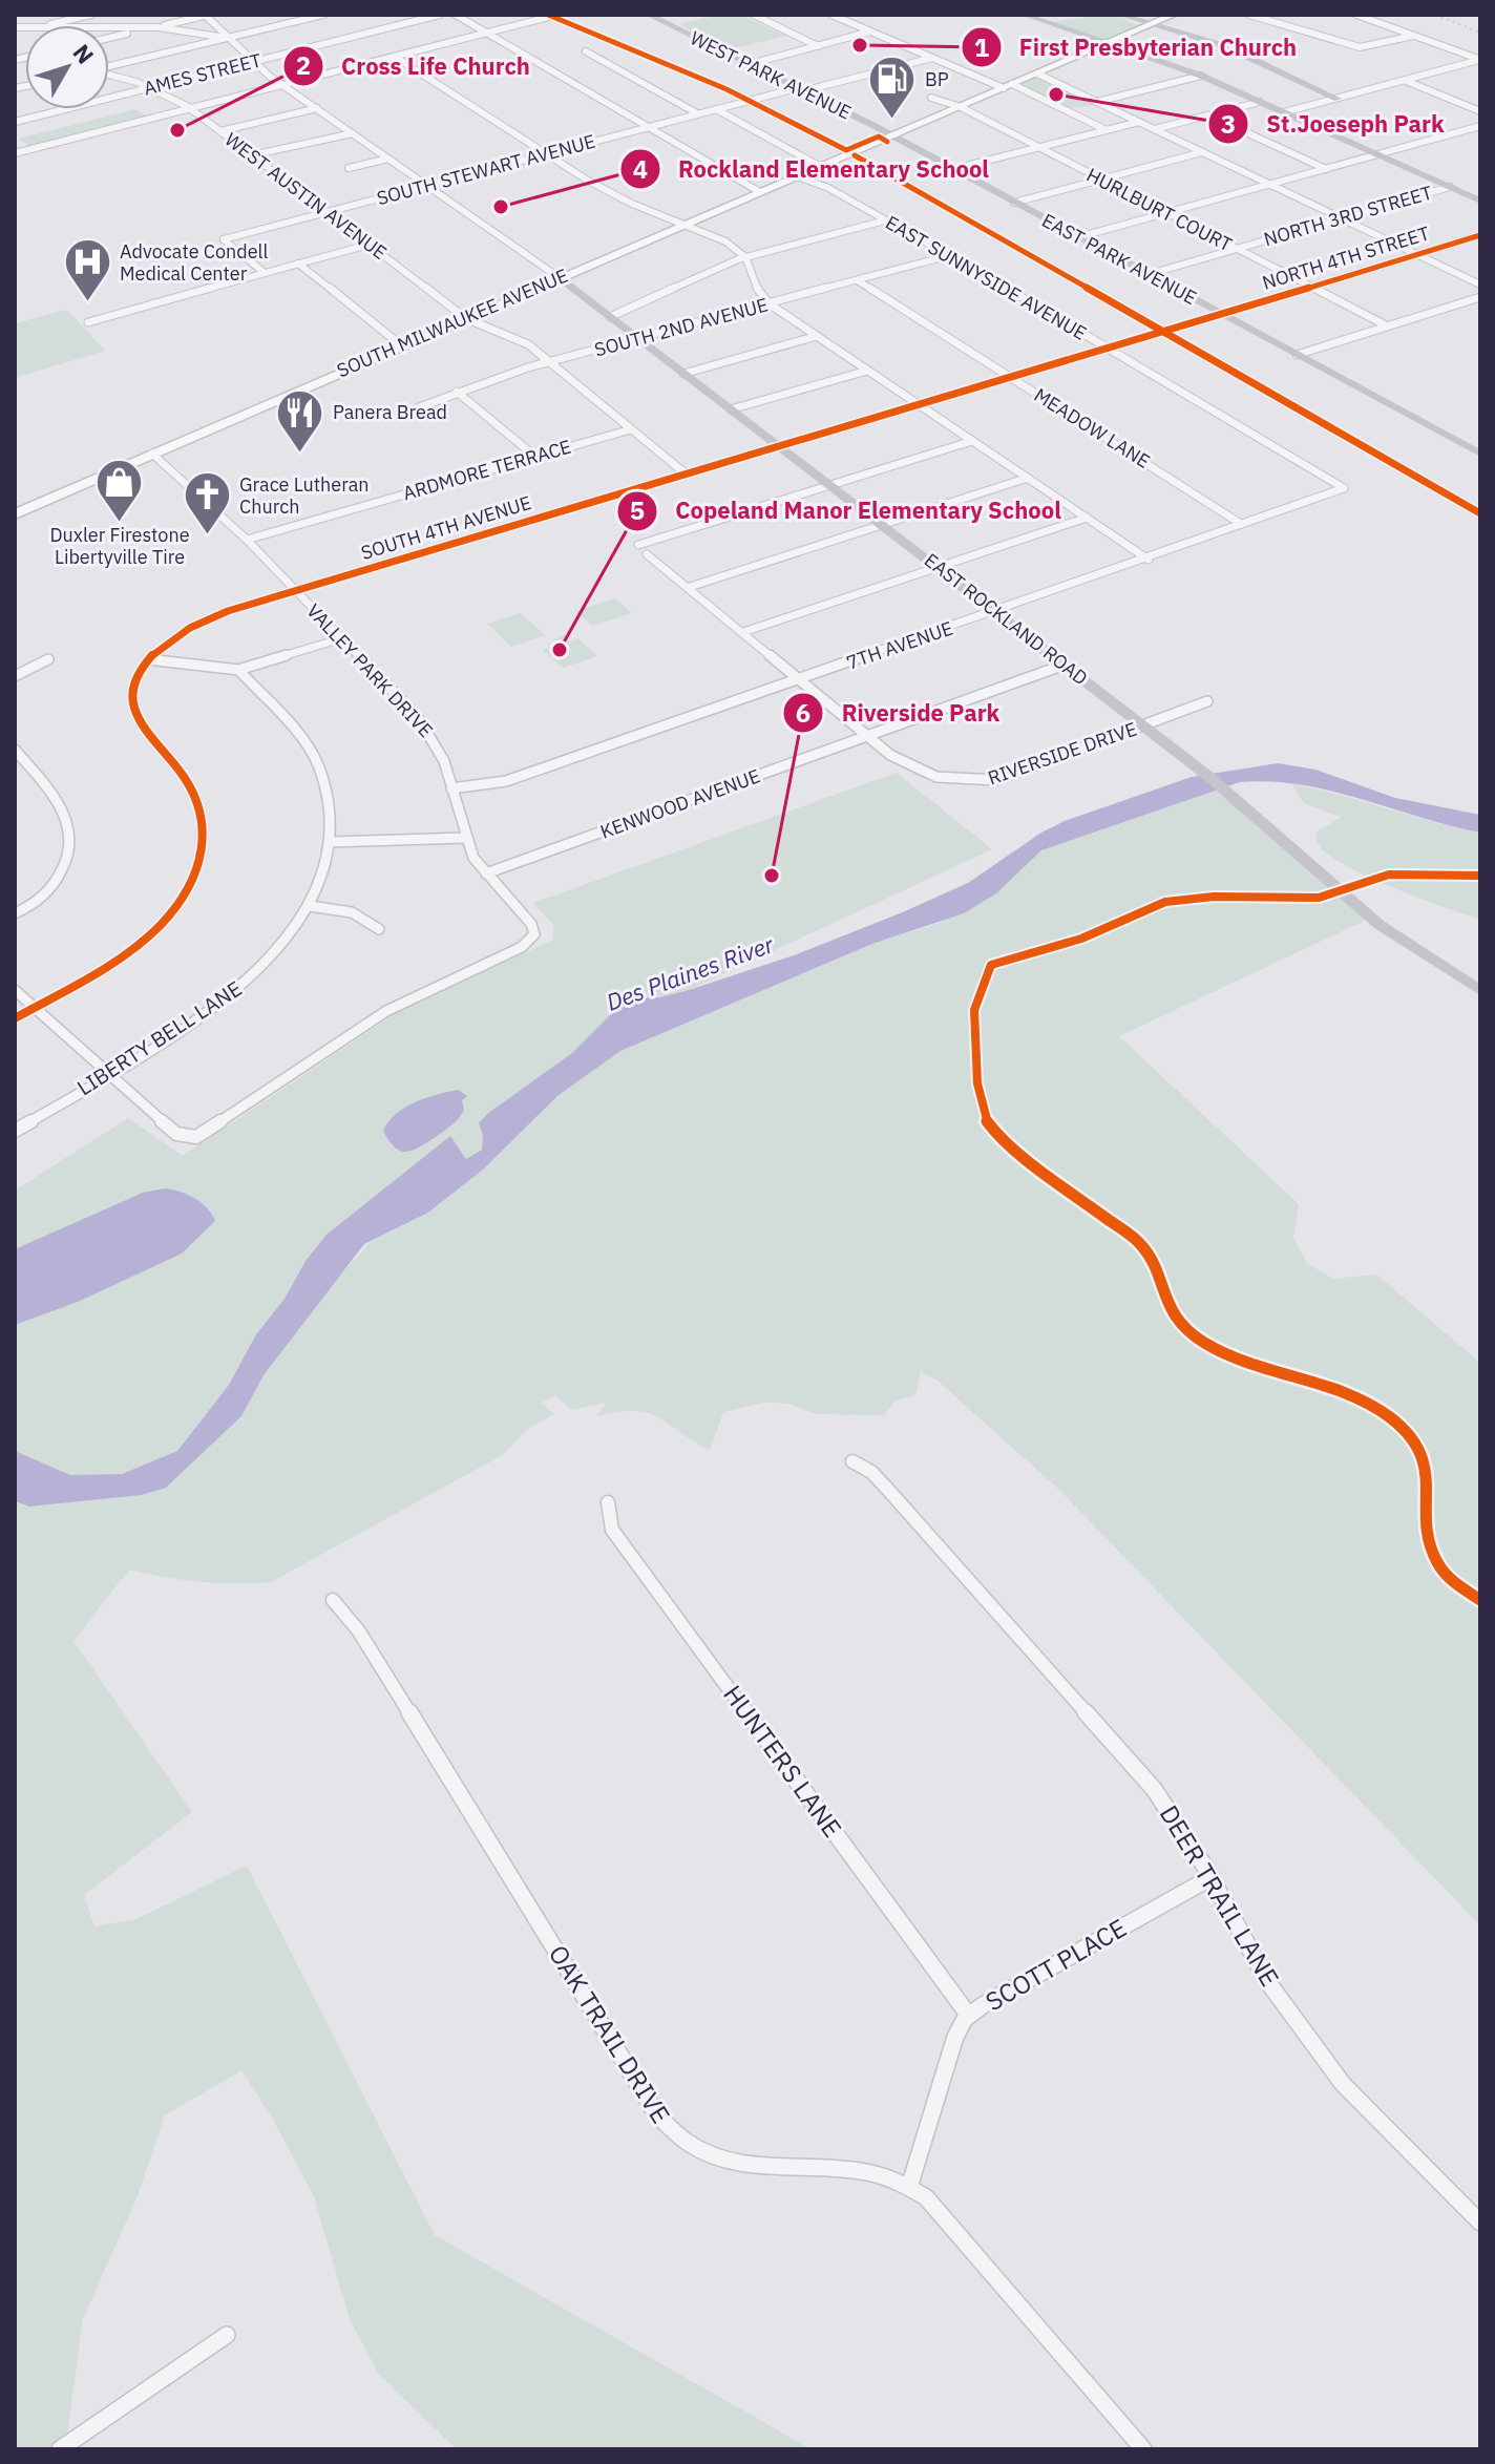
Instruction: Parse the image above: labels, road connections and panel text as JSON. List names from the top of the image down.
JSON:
{
  "streets": {
    "main road": ["SOUTH MILWAUKEE AVENUE"],
    "street": [
      "AMES STREET",
      "WEST PARK AVENUE",
      "SOUTH STEWART AVENUE",
      "WEST AUSTIN AVENUE",
      "HURLBURT COURT",
      "NORTH 3RD STREET",
      "NORTH 4TH STREET",
      "EAST PARK AVENUE",
      "EAST SUNNYSIDE AVENUE",
      "SOUTH 2ND AVENUE",
      "MEADOW LANE",
      "ARDMORE TERRACE",
      "SOUTH 4TH AVENUE",
      "EAST ROCKLAND ROAD",
      "7TH AVENUE",
      "VALLEY PARK DRIVE",
      "RIVERSIDE DRIVE",
      "KENWOOD AVENUE",
      "LIBERTY BELL LANE",
      "HUNTERS LANE",
      "DEER TRAIL LANE",
      "SCOTT PLACE",
      "OAK TRAIL DRIVE"
    ]
  },
  "crossings": [
    ["AMES STREET", "WEST AUSTIN AVENUE"],
    ["WEST PARK AVENUE", "SOUTH STEWART AVENUE"],
    ["WEST PARK AVENUE", "EAST PARK AVENUE"],
    ["WEST PARK AVENUE", "SOUTH MILWAUKEE AVENUE"],
    ["SOUTH STEWART AVENUE", "WEST AUSTIN AVENUE"],
    ["WEST AUSTIN AVENUE", "SOUTH MILWAUKEE AVENUE"],
    ["WEST AUSTIN AVENUE", "SOUTH 2ND AVENUE"],
    ["WEST AUSTIN AVENUE", "ARDMORE TERRACE"],
    ["WEST AUSTIN AVENUE", "SOUTH 4TH AVENUE"],
    ["HURLBURT COURT", "NORTH 3RD STREET"],
    ["HURLBURT COURT", "NORTH 4TH STREET"],
    ["HURLBURT COURT", "SOUTH MILWAUKEE AVENUE"],
    ["NORTH 3RD STREET", "EAST PARK AVENUE"],
    ["NORTH 4TH STREET", "EAST PARK AVENUE"],
    ["NORTH 4TH STREET", "SOUTH 4TH AVENUE"],
    ["EAST PARK AVENUE", "SOUTH MILWAUKEE AVENUE"],
    ["EAST PARK AVENUE", "SOUTH 4TH AVENUE"],
    ["EAST SUNNYSIDE AVENUE", "SOUTH MILWAUKEE AVENUE"],
    ["EAST SUNNYSIDE AVENUE", "SOUTH 2ND AVENUE"],
    ["EAST SUNNYSIDE AVENUE", "SOUTH 4TH AVENUE"],
    ["EAST SUNNYSIDE AVENUE", "7TH AVENUE"],
    ["SOUTH MILWAUKEE AVENUE", "EAST ROCKLAND ROAD"],
    ["SOUTH MILWAUKEE AVENUE", "VALLEY PARK DRIVE"],
    ["SOUTH 2ND AVENUE", "MEADOW LANE"],
    ["SOUTH 2ND AVENUE", "EAST ROCKLAND ROAD"],
    ["MEADOW LANE", "SOUTH 4TH AVENUE"],
    ["MEADOW LANE", "7TH AVENUE"],
    ["ARDMORE TERRACE", "VALLEY PARK DRIVE"],
    ["SOUTH 4TH AVENUE", "EAST ROCKLAND ROAD"],
    ["SOUTH 4TH AVENUE", "VALLEY PARK DRIVE"],
    ["EAST ROCKLAND ROAD", "7TH AVENUE"],
    ["EAST ROCKLAND ROAD", "RIVERSIDE DRIVE"],
    ["EAST ROCKLAND ROAD", "KENWOOD AVENUE"],
    ["7TH AVENUE", "VALLEY PARK DRIVE"],
    ["VALLEY PARK DRIVE", "KENWOOD AVENUE"],
    ["VALLEY PARK DRIVE", "LIBERTY BELL LANE"],
    ["RIVERSIDE DRIVE", "KENWOOD AVENUE"],
    ["HUNTERS LANE", "SCOTT PLACE"],
    ["DEER TRAIL LANE", "SCOTT PLACE"],
    ["SCOTT PLACE", "OAK TRAIL DRIVE"]
  ],
  "water": ["Des Plaines River"],
  "places": {
    "other": [
      "First Presbyterian Church",
      "St.Joeseph Park",
      "Cross Life Church",
      "Rockland Elementary School",
      "Copeland Manor Elementary School",
      "Riverside Park"
    ],
    "fuel station": ["BP"],
    "hospital": ["Advocate Condell Medical Center"],
    "restaurant": ["Panera Bread"],
    "shop": ["Duxler Firestone Libertyville Tire"],
    "church": ["Grace Lutheran Church"]
  },
  "north": "top right"
}
